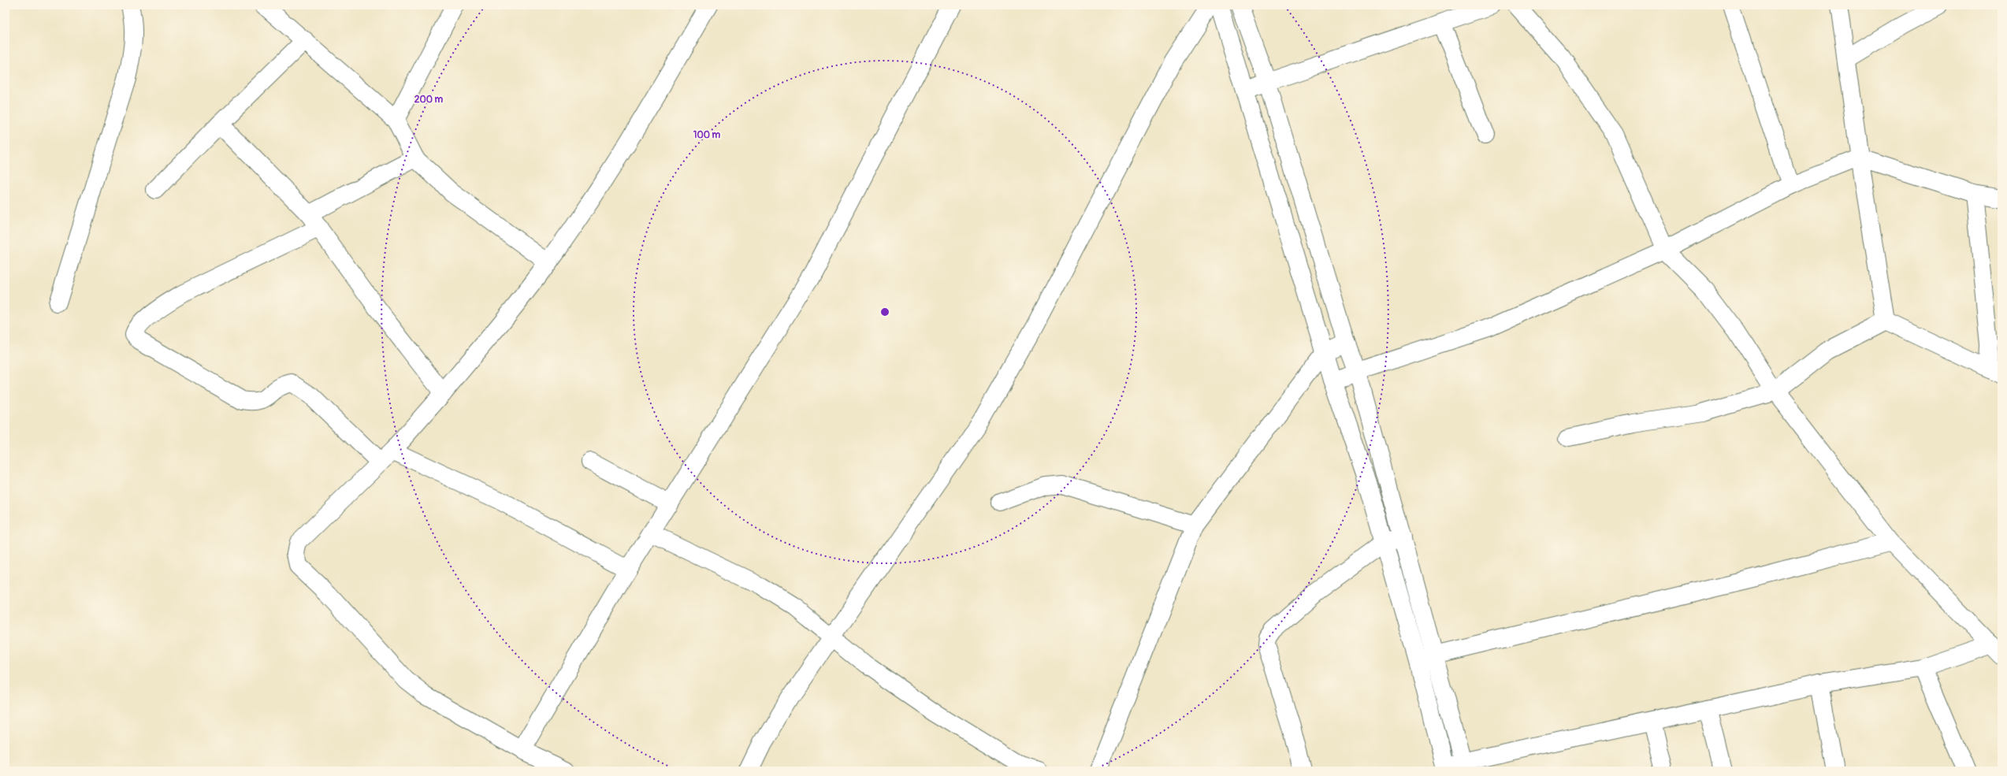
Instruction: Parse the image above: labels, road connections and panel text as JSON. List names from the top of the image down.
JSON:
{
  "rings": ["200 m", "100 m"]
}
